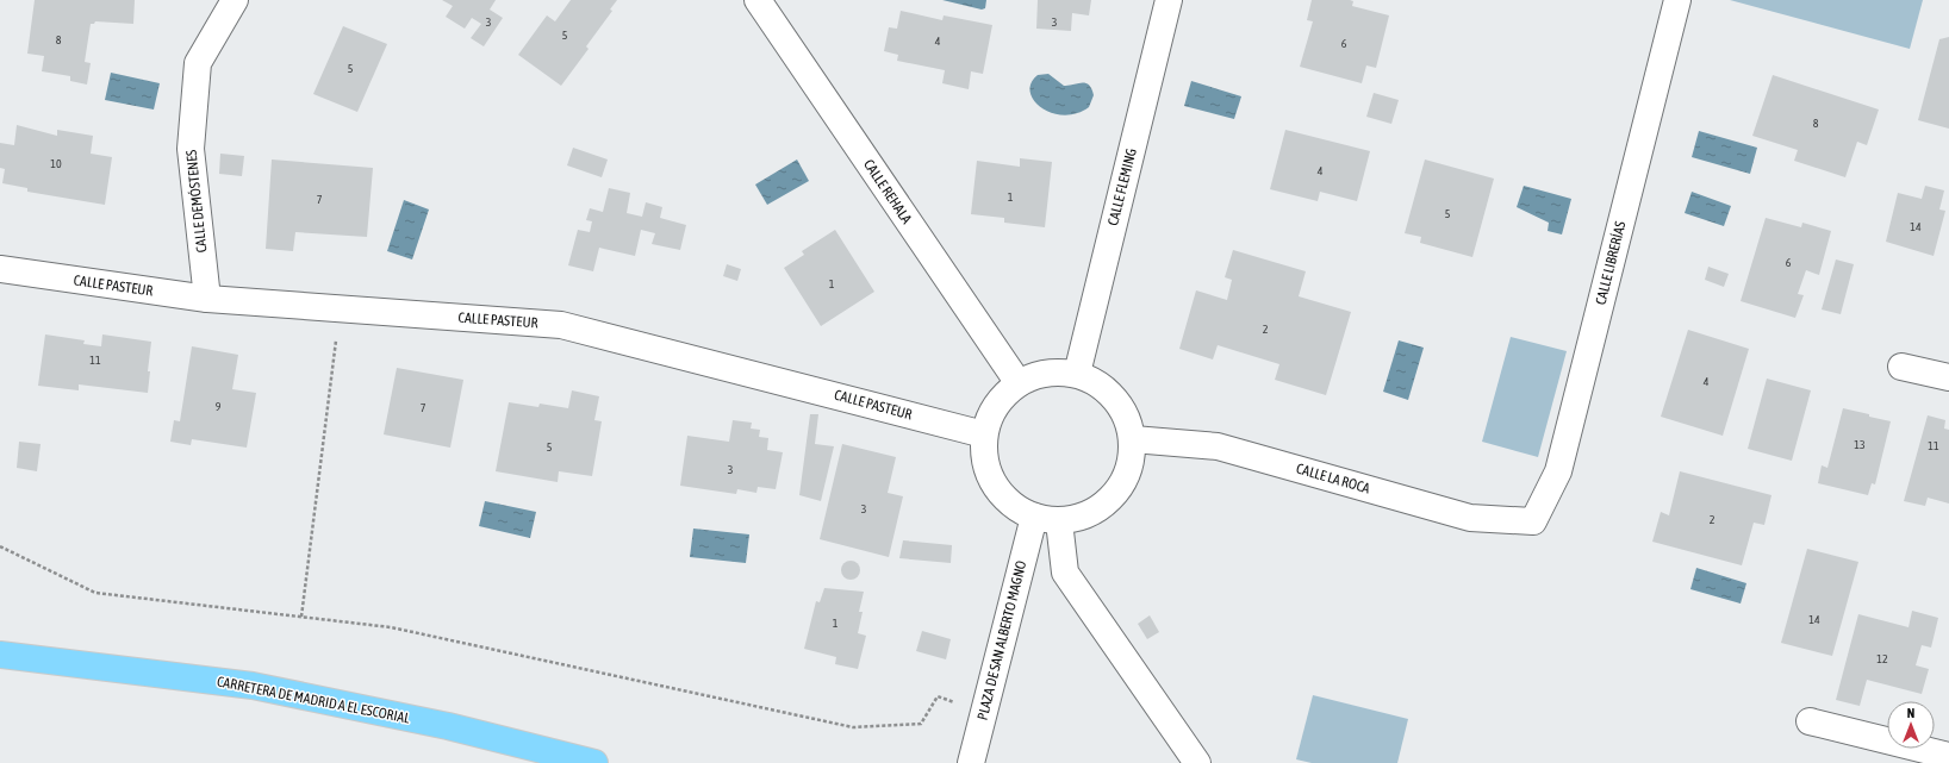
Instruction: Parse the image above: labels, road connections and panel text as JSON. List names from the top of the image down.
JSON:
{
  "streets": {
    "highway": ["CARRETERA DE MADRID A EL ESCORIAL"],
    "street": [
      "CALLE FLEMING",
      "CALLE REHALA",
      "CALLE DEMÓSTENES",
      "CALLE LIBRERÍAS",
      "CALLE PASTEUR",
      "CALLE LA ROCA",
      "PLAZA DE SAN ALBERTO MAGNO"
    ]
  },
  "crossings": [
    ["CALLE FLEMING", "CALLE REHALA"],
    ["CALLE FLEMING", "CALLE PASTEUR"],
    ["CALLE FLEMING", "CALLE LA ROCA"],
    ["CALLE FLEMING", "PLAZA DE SAN ALBERTO MAGNO"],
    ["CALLE REHALA", "CALLE PASTEUR"],
    ["CALLE REHALA", "CALLE LA ROCA"],
    ["CALLE REHALA", "PLAZA DE SAN ALBERTO MAGNO"],
    ["CALLE DEMÓSTENES", "CALLE PASTEUR"],
    ["CALLE LIBRERÍAS", "CALLE LA ROCA"],
    ["CALLE PASTEUR", "CALLE LA ROCA"],
    ["CALLE PASTEUR", "PLAZA DE SAN ALBERTO MAGNO"],
    ["CALLE LA ROCA", "PLAZA DE SAN ALBERTO MAGNO"]
  ],
  "house_numbers": [
    "3",
    "3",
    "5",
    "8",
    "4",
    "6",
    "5",
    "8",
    "10",
    "4",
    "1",
    "7",
    "5",
    "14",
    "6",
    "1",
    "2",
    "11",
    "4",
    "9",
    "7",
    "13",
    "11",
    "5",
    "3",
    "3",
    "2",
    "14",
    "1",
    "12"
  ],
  "north": "top"
}
